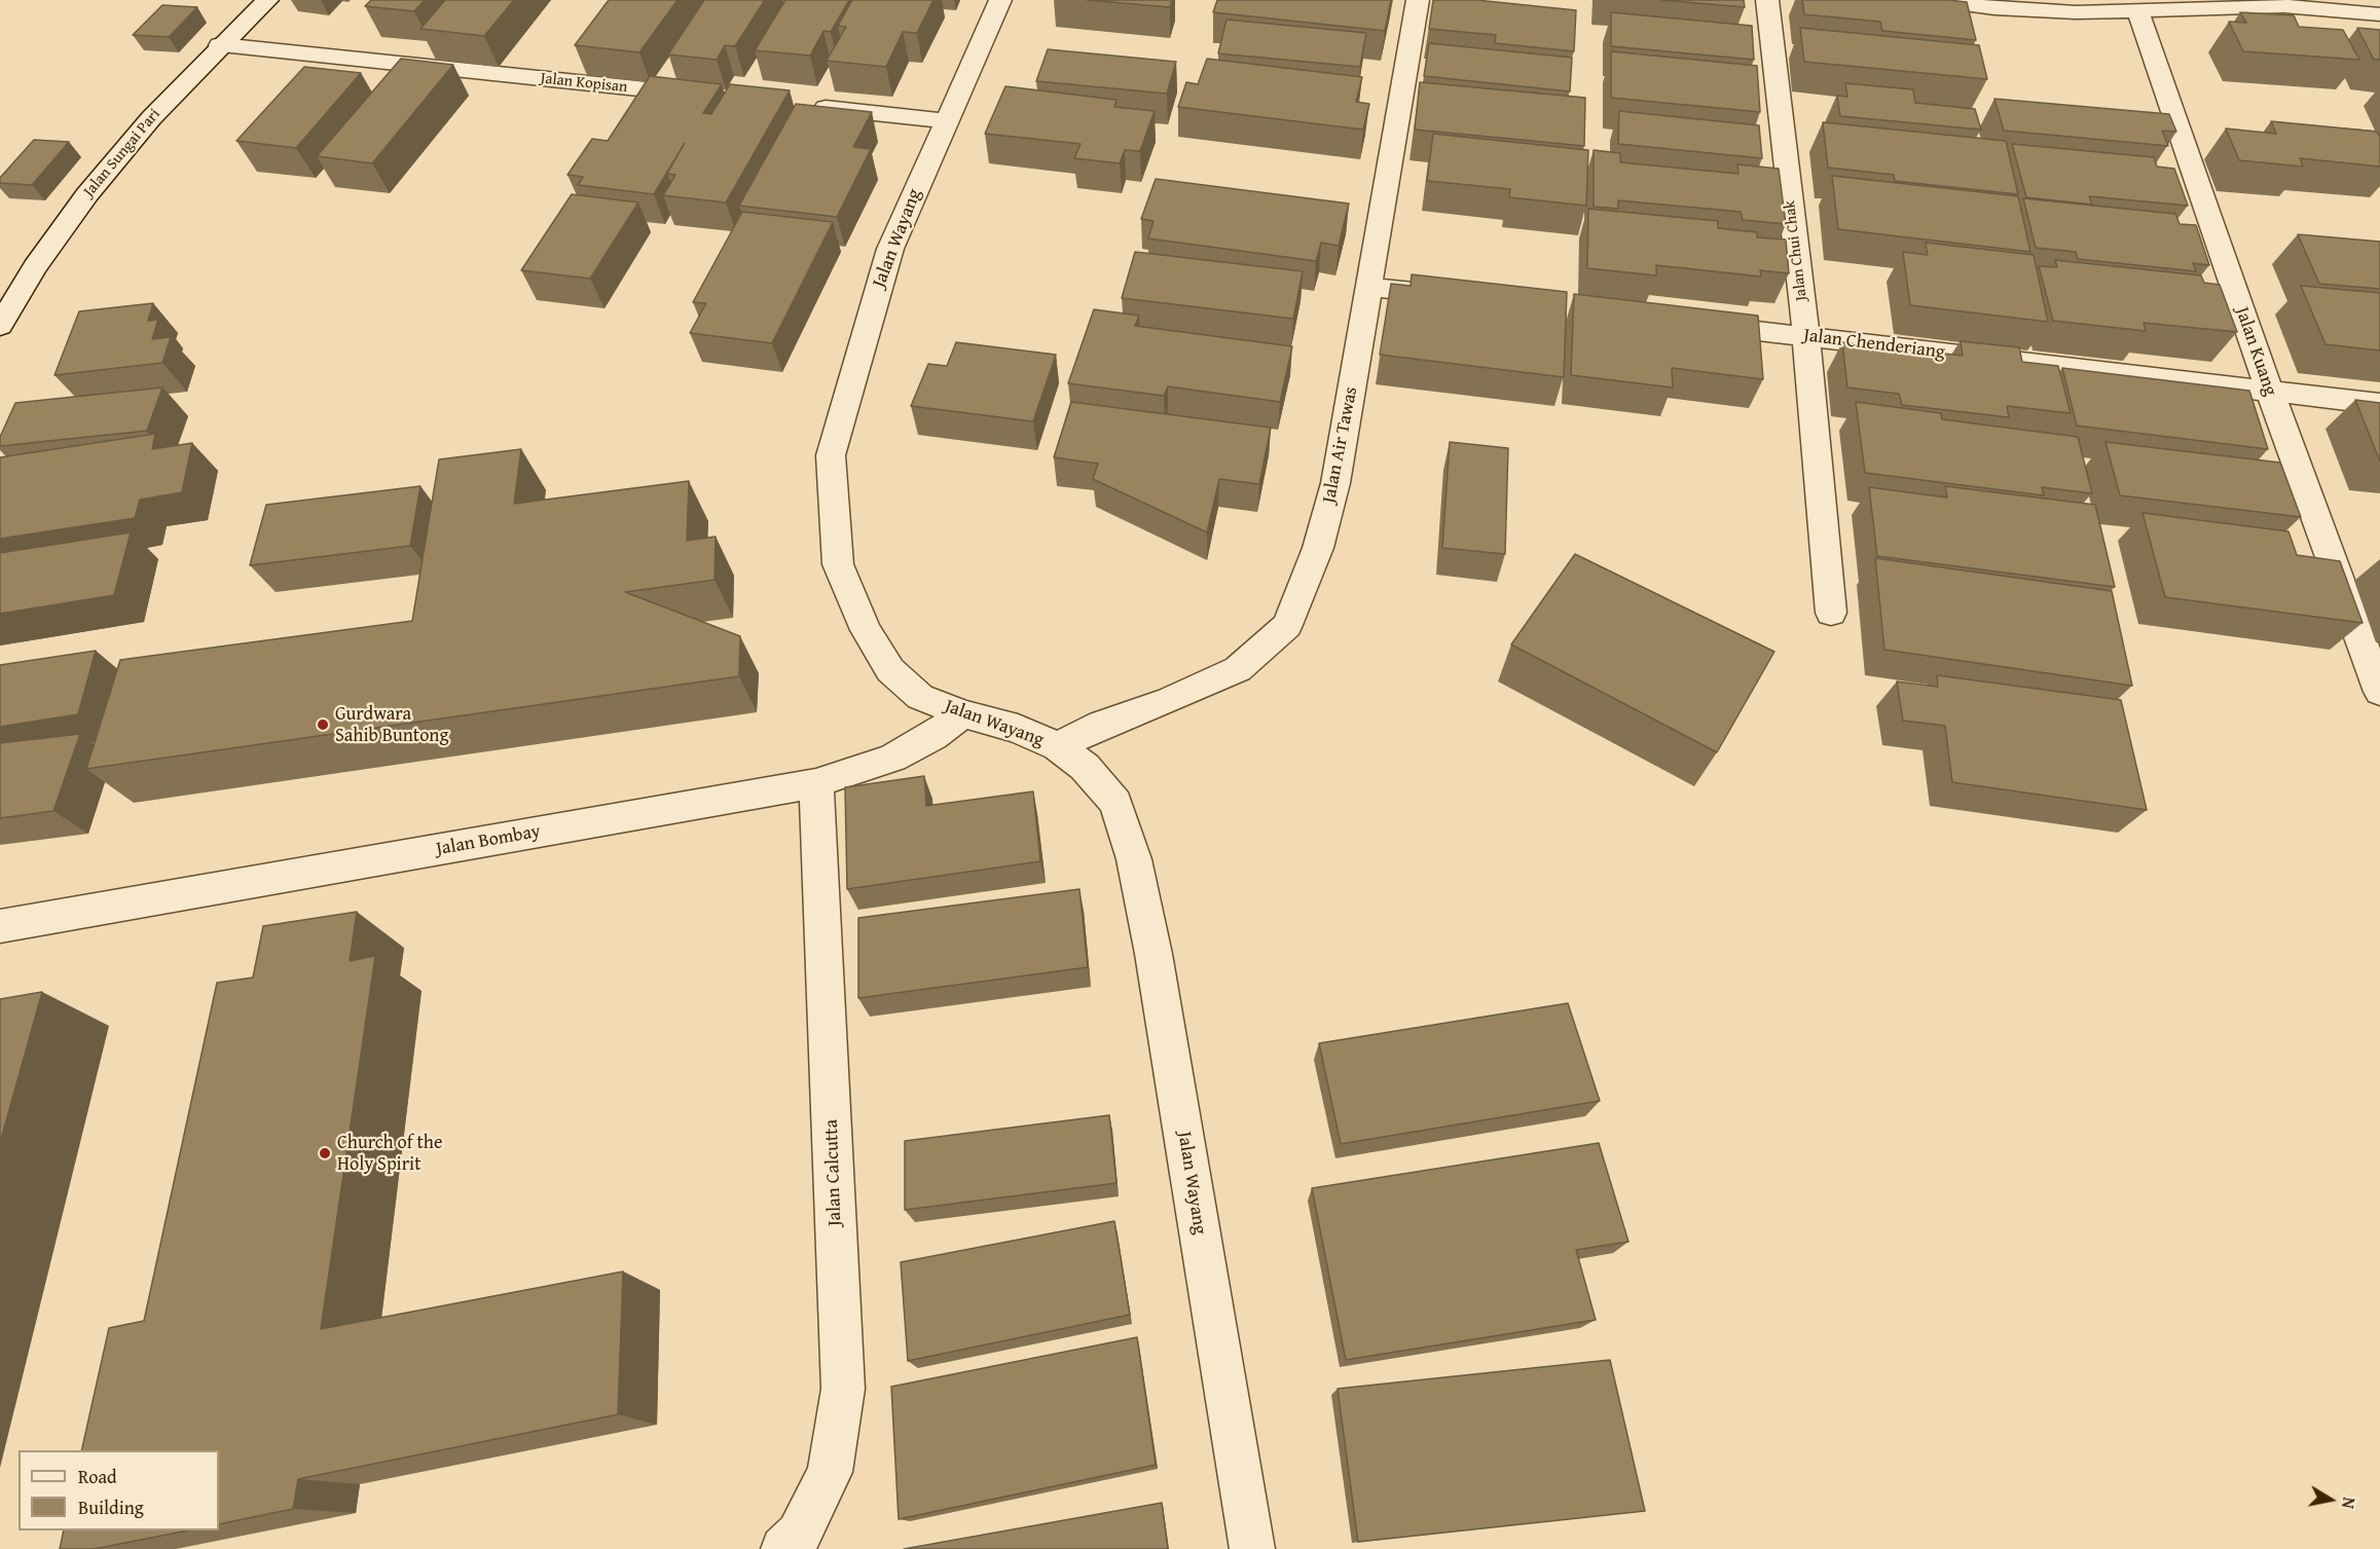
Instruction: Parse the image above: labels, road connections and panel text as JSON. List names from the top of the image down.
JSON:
{
  "streets": {
    "street": [
      "Jalan Kopisan",
      "Jalan Sungai Pari",
      "Jalan Wayang",
      "Jalan Chui Chak",
      "Jalan Chenderiang",
      "Jalan Kuang",
      "Jalan Air Tawas",
      "Jalan Bombay",
      "Jalan Calcutta"
    ]
  },
  "crossings": [
    ["Jalan Kopisan", "Jalan Sungai Pari"],
    ["Jalan Wayang", "Jalan Air Tawas"],
    ["Jalan Wayang", "Jalan Bombay"],
    ["Jalan Chui Chak", "Jalan Chenderiang"],
    ["Jalan Chenderiang", "Jalan Kuang"],
    ["Jalan Bombay", "Jalan Calcutta"]
  ],
  "places": ["Gurdwara Sahib Buntong", "Church of the Holy Spirit"],
  "legend": ["Road", "Building"],
  "north": "right"
}
